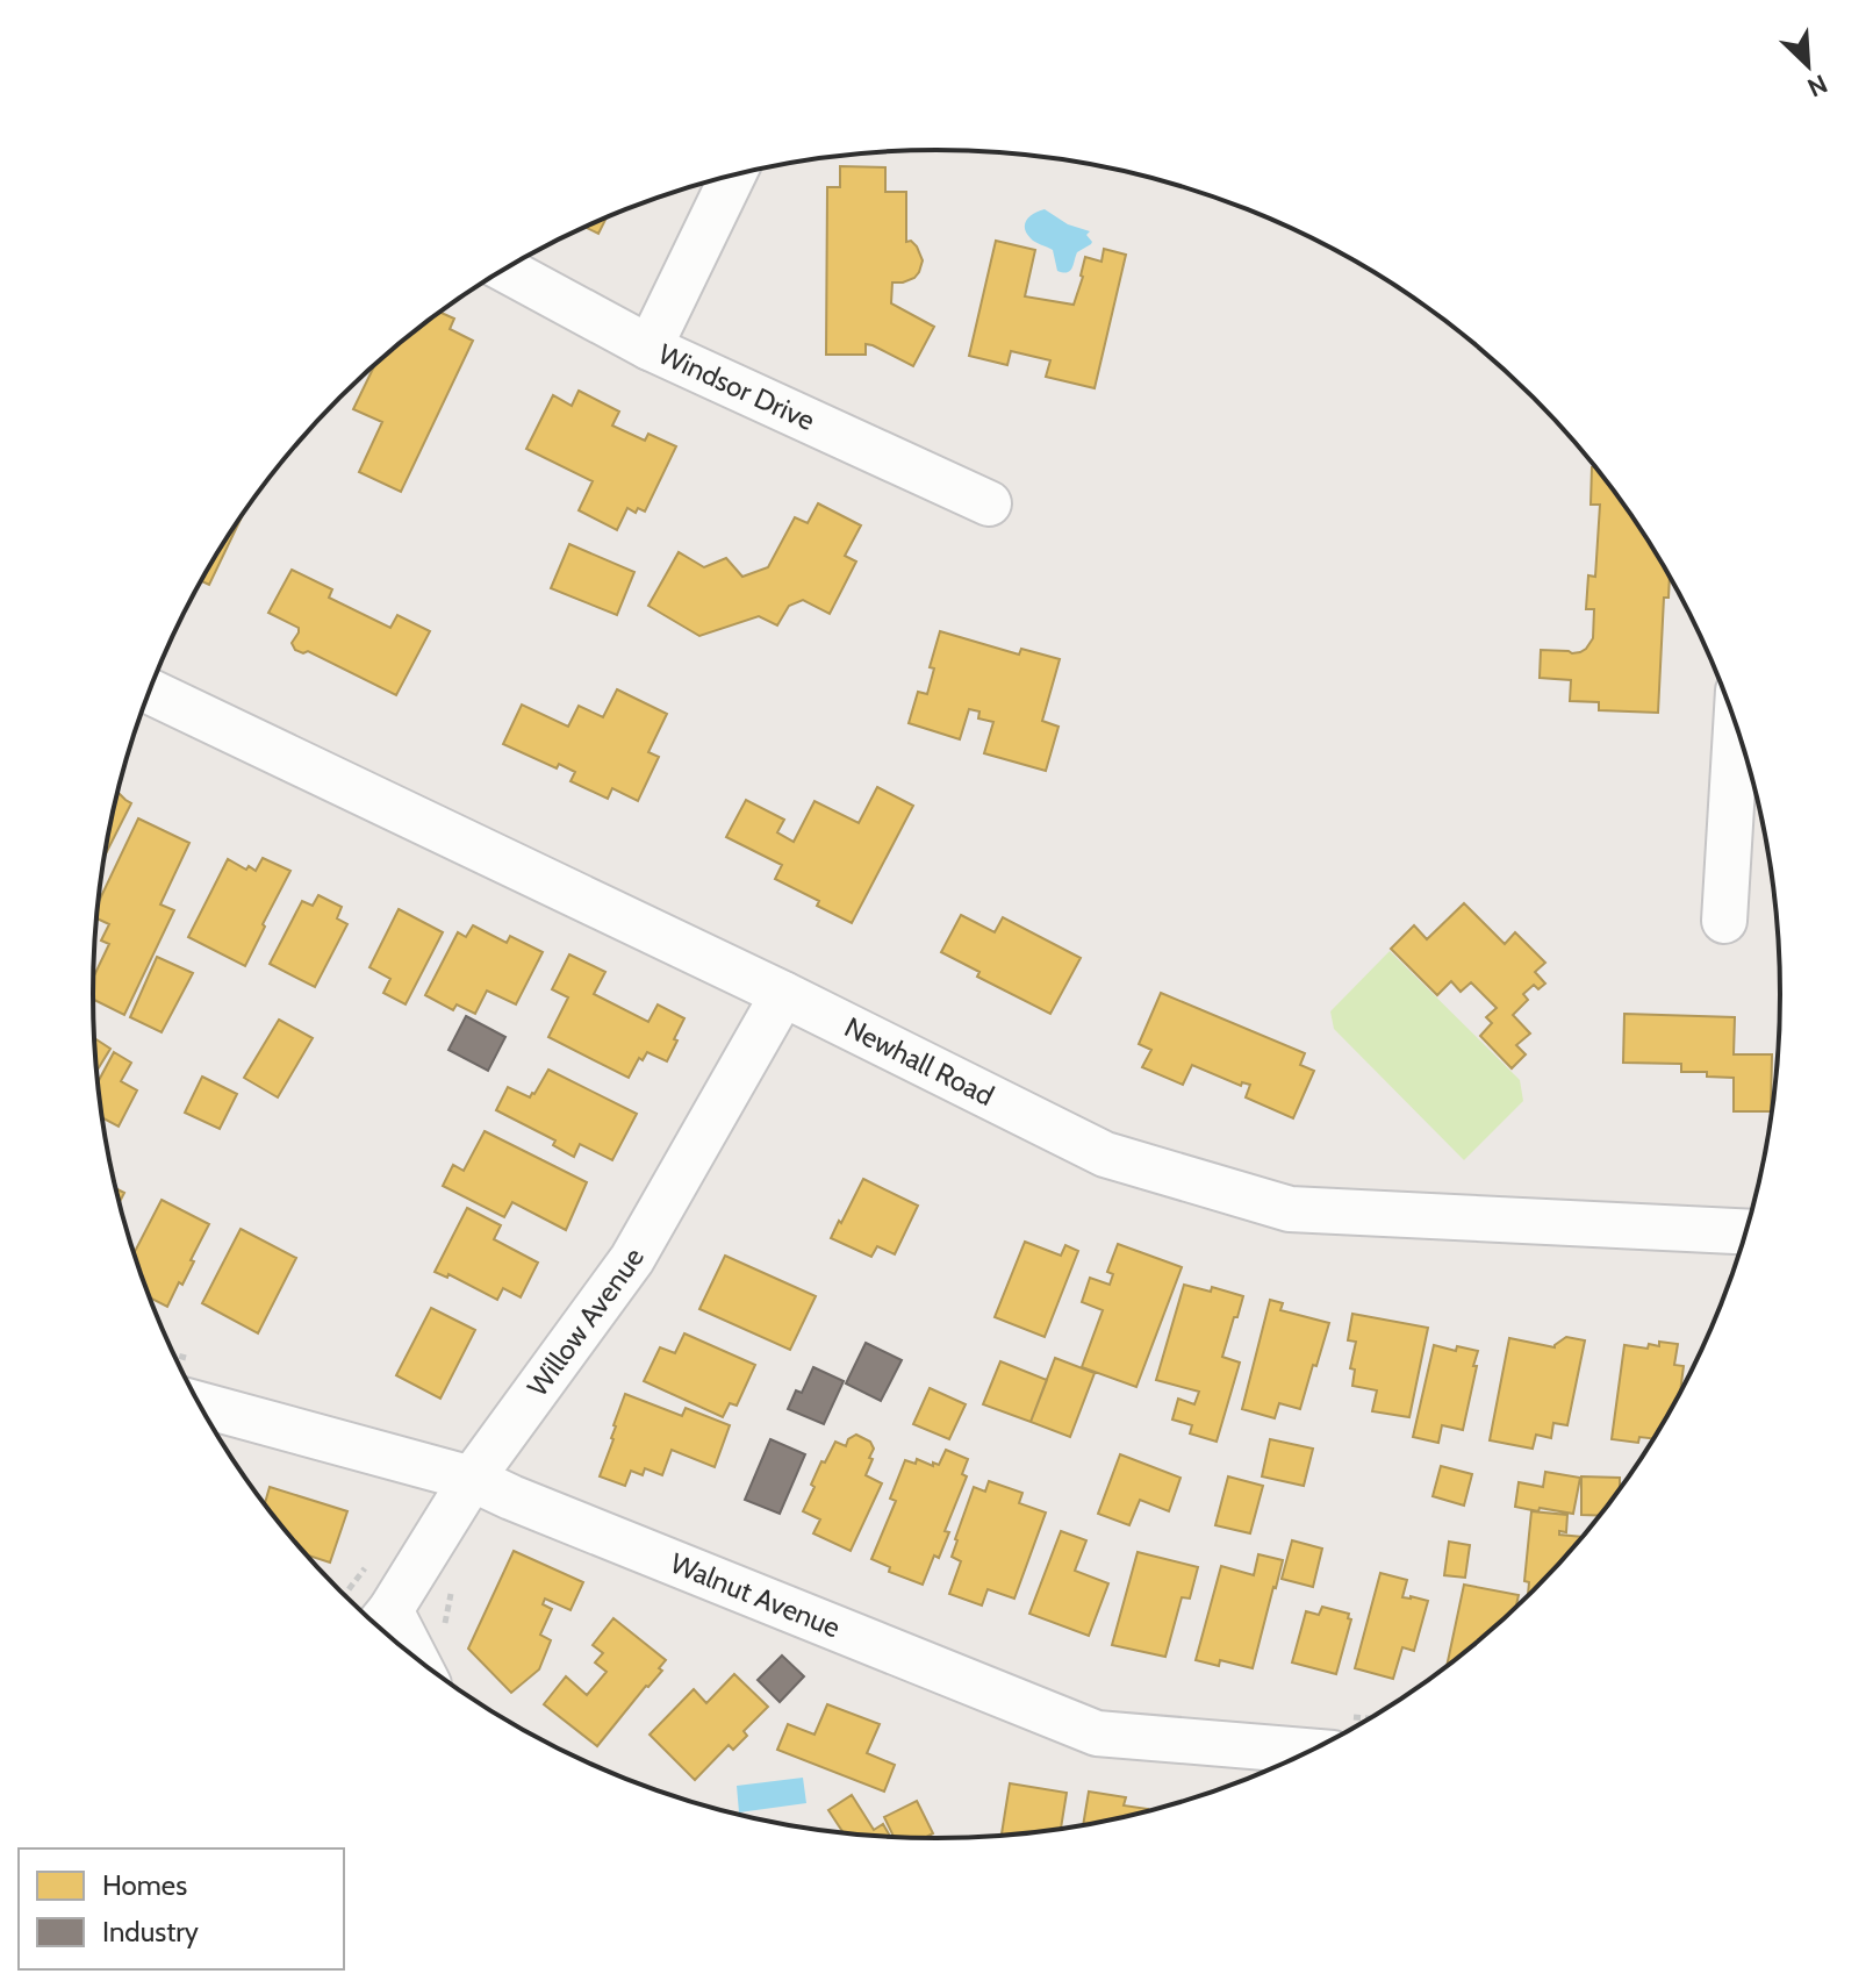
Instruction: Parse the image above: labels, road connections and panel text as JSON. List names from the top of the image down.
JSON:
{
  "streets": {
    "street": [
      "Windsor Drive",
      "Newhall Road",
      "Willow Avenue",
      "Walnut Avenue"
    ]
  },
  "crossings": [
    ["Newhall Road", "Willow Avenue"],
    ["Willow Avenue", "Walnut Avenue"]
  ],
  "legend": ["Homes", "Industry"],
  "north": "bottom right"
}
